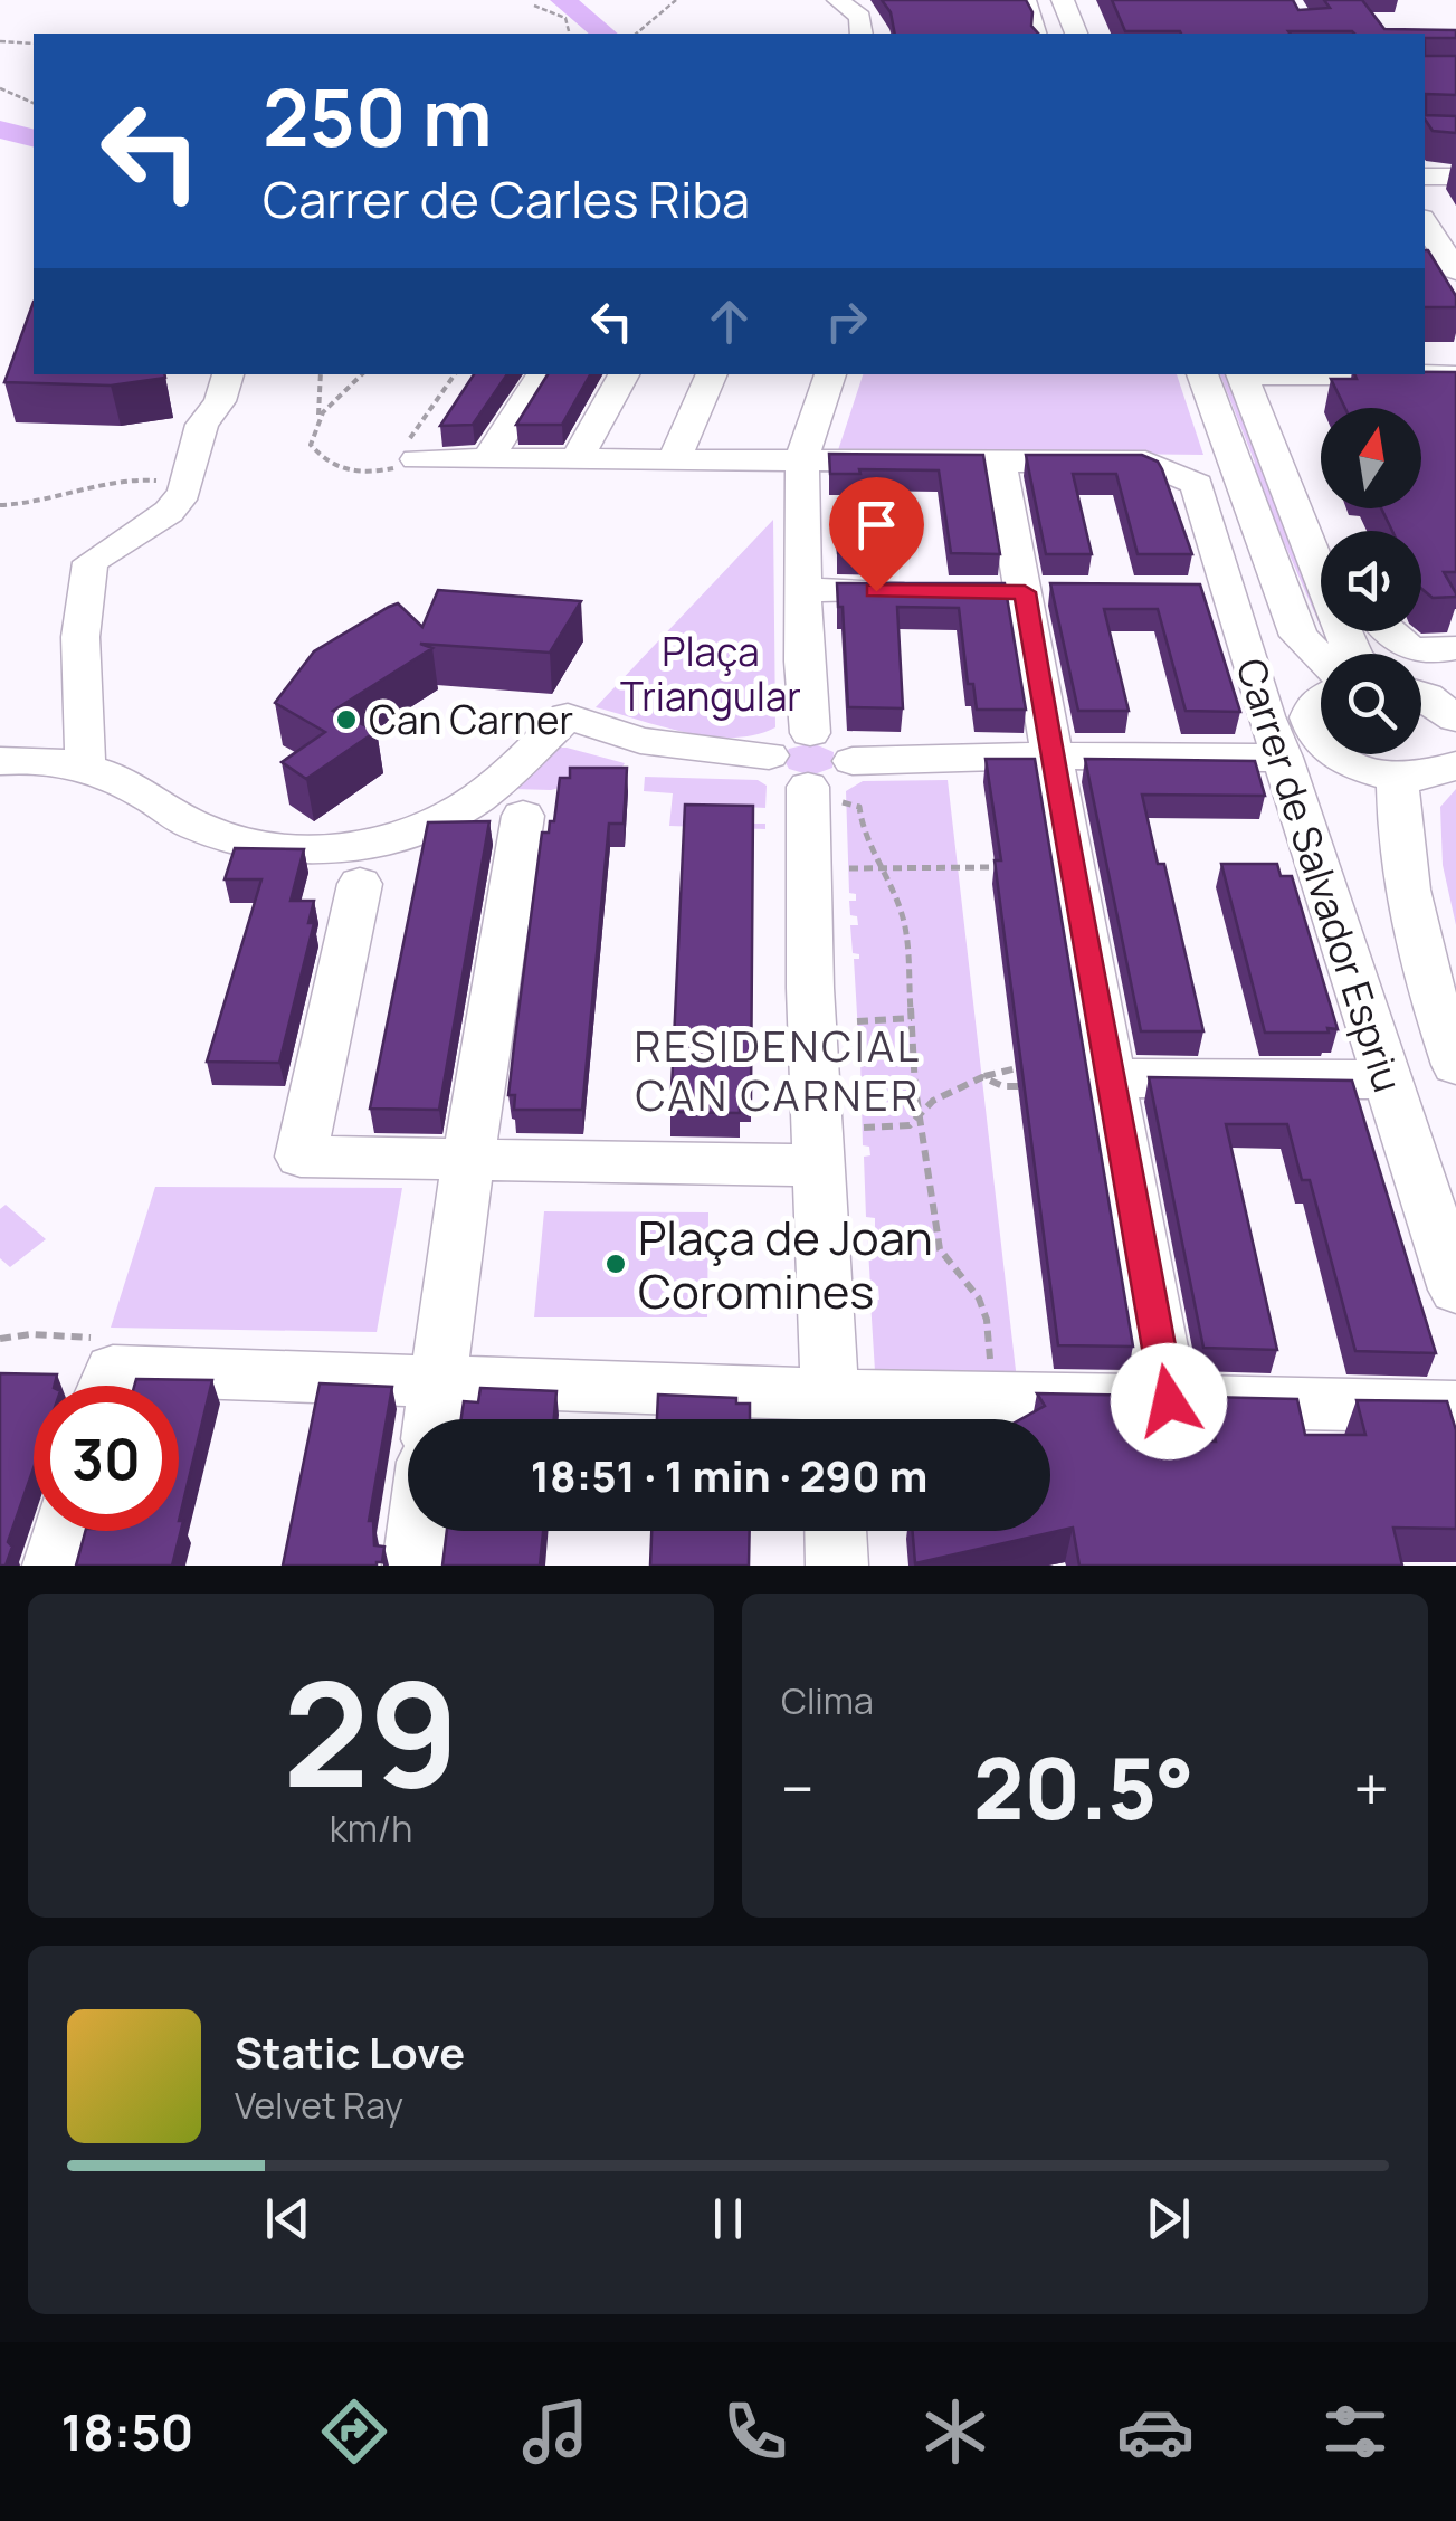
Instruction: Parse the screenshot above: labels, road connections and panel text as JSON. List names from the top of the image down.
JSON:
{
  "streets": {
    "street": ["Carrer de Salvador Espriu"]
  },
  "districts": ["RESIDENCIAL CAN CARNER"],
  "parks": ["Plaça Triangular"],
  "places": ["Can Carner", "Plaça de Joan Coromines"],
  "north": "top",
  "page": {
    "turn": ["250 m", "Carrer de Carles Riba"],
    "limit": "30",
    "trip": "18:51 · 1 min · 290 m",
    "tile": [
      ["29", "km/h"],
      "Clima"
    ],
    "heat": ["−", "20.5°", "+"],
    "song": ["Static Love", "Velvet Ray"],
    "tabs": "18:50"
  }
}
